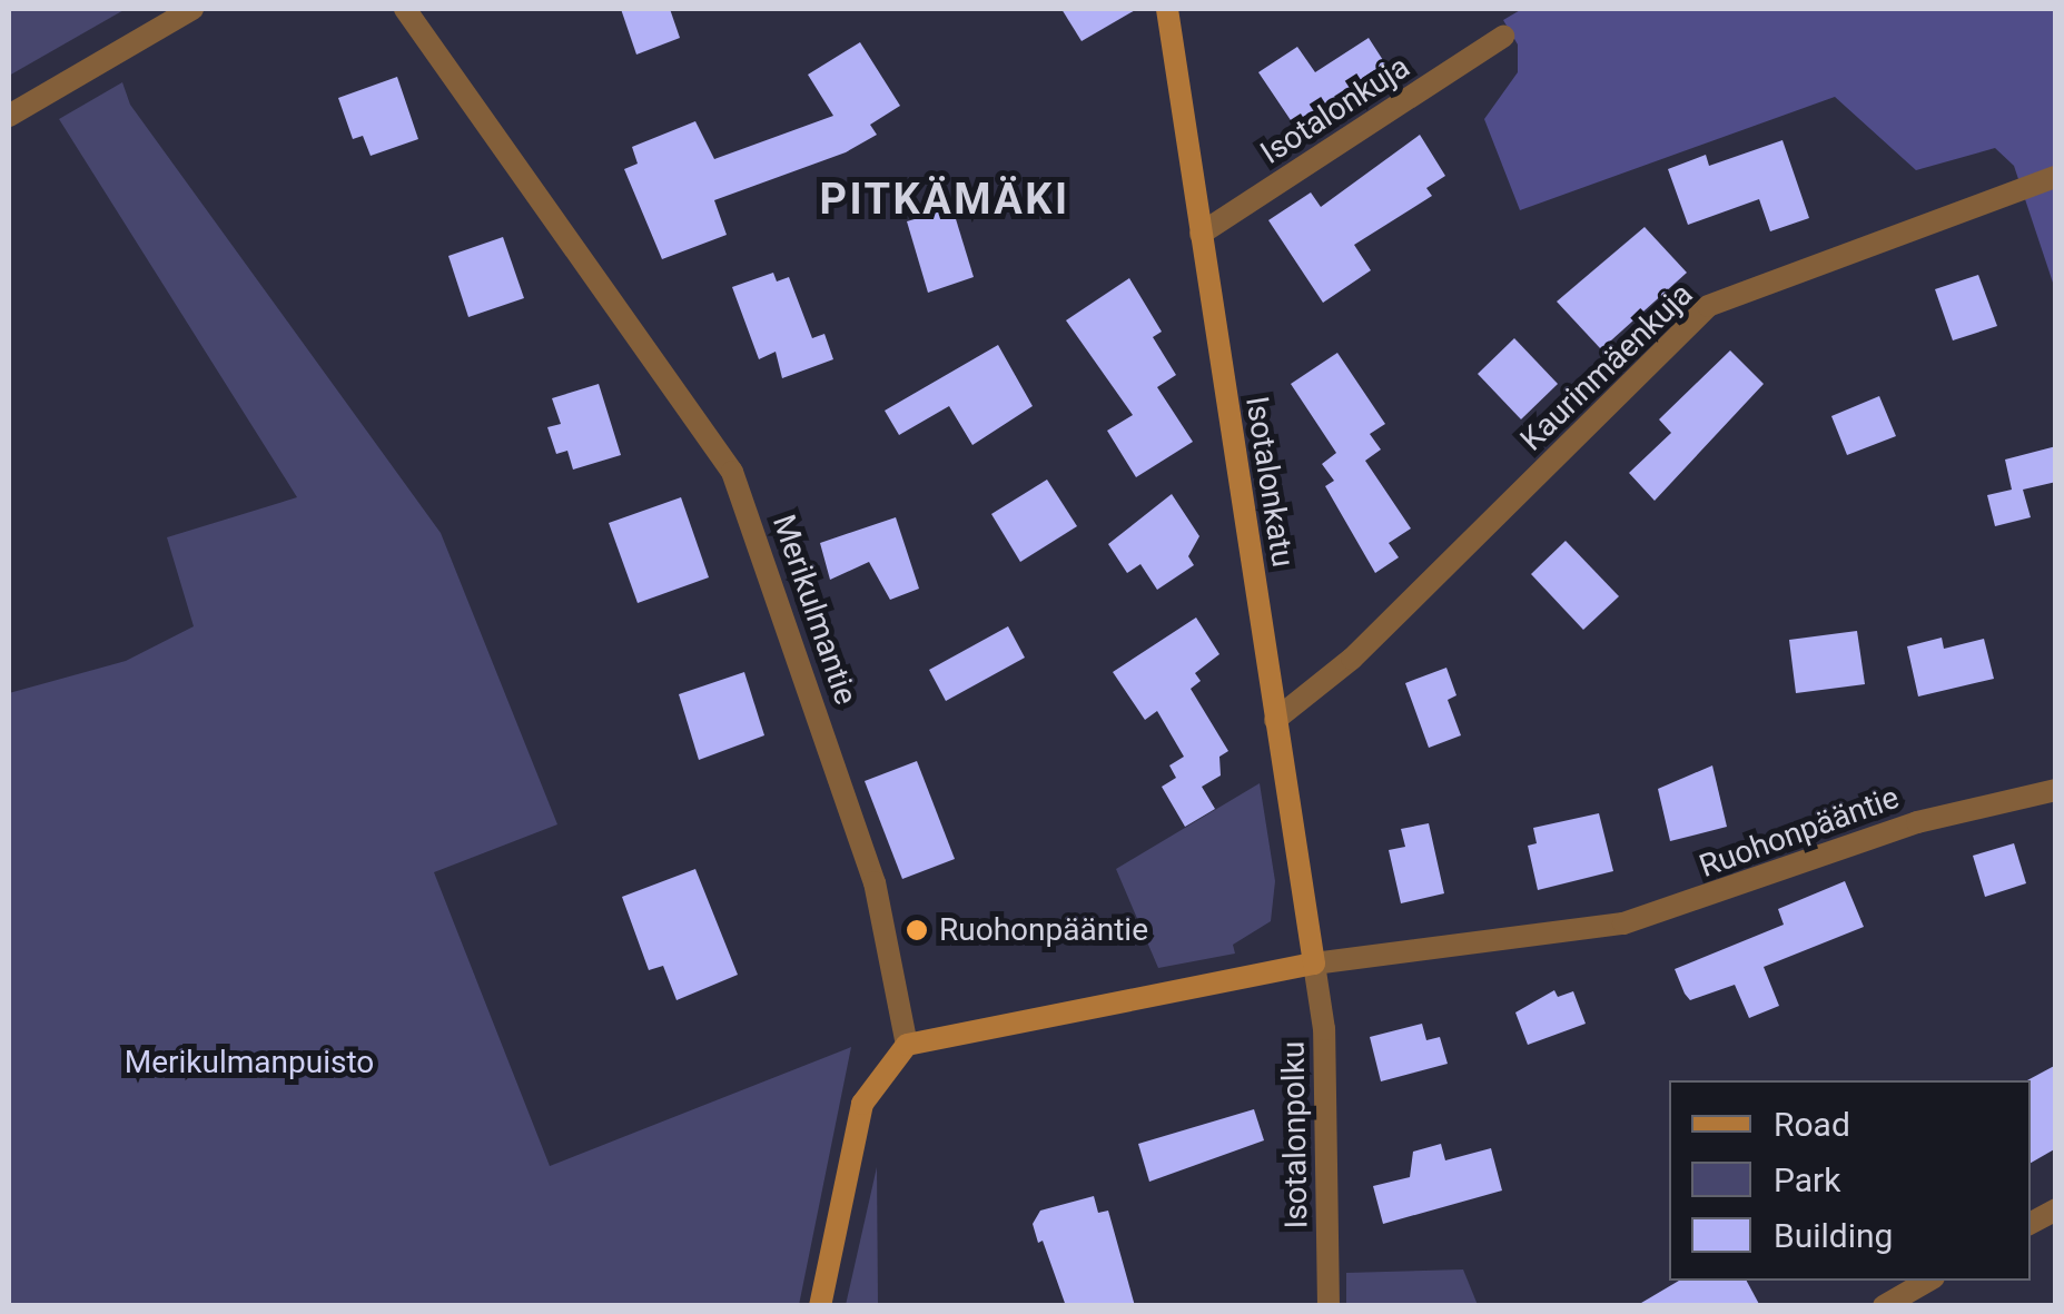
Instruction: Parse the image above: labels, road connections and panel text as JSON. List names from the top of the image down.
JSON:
{
  "streets": {
    "street": [
      "Isotalonkuja",
      "Kaurinmäenkuja",
      "Isotalonkatu",
      "Merikulmantie",
      "Ruohonpääntie",
      "Isotalonpolku"
    ]
  },
  "crossings": [
    ["Isotalonkuja", "Isotalonkatu"],
    ["Kaurinmäenkuja", "Isotalonkatu"],
    ["Isotalonkatu", "Ruohonpääntie"],
    ["Isotalonkatu", "Isotalonpolku"],
    ["Merikulmantie", "Ruohonpääntie"],
    ["Ruohonpääntie", "Isotalonpolku"]
  ],
  "districts": ["PITKÄMÄKI"],
  "parks": ["Merikulmanpuisto"],
  "places": ["Ruohonpääntie"],
  "legend": ["Road", "Park", "Building"]
}
